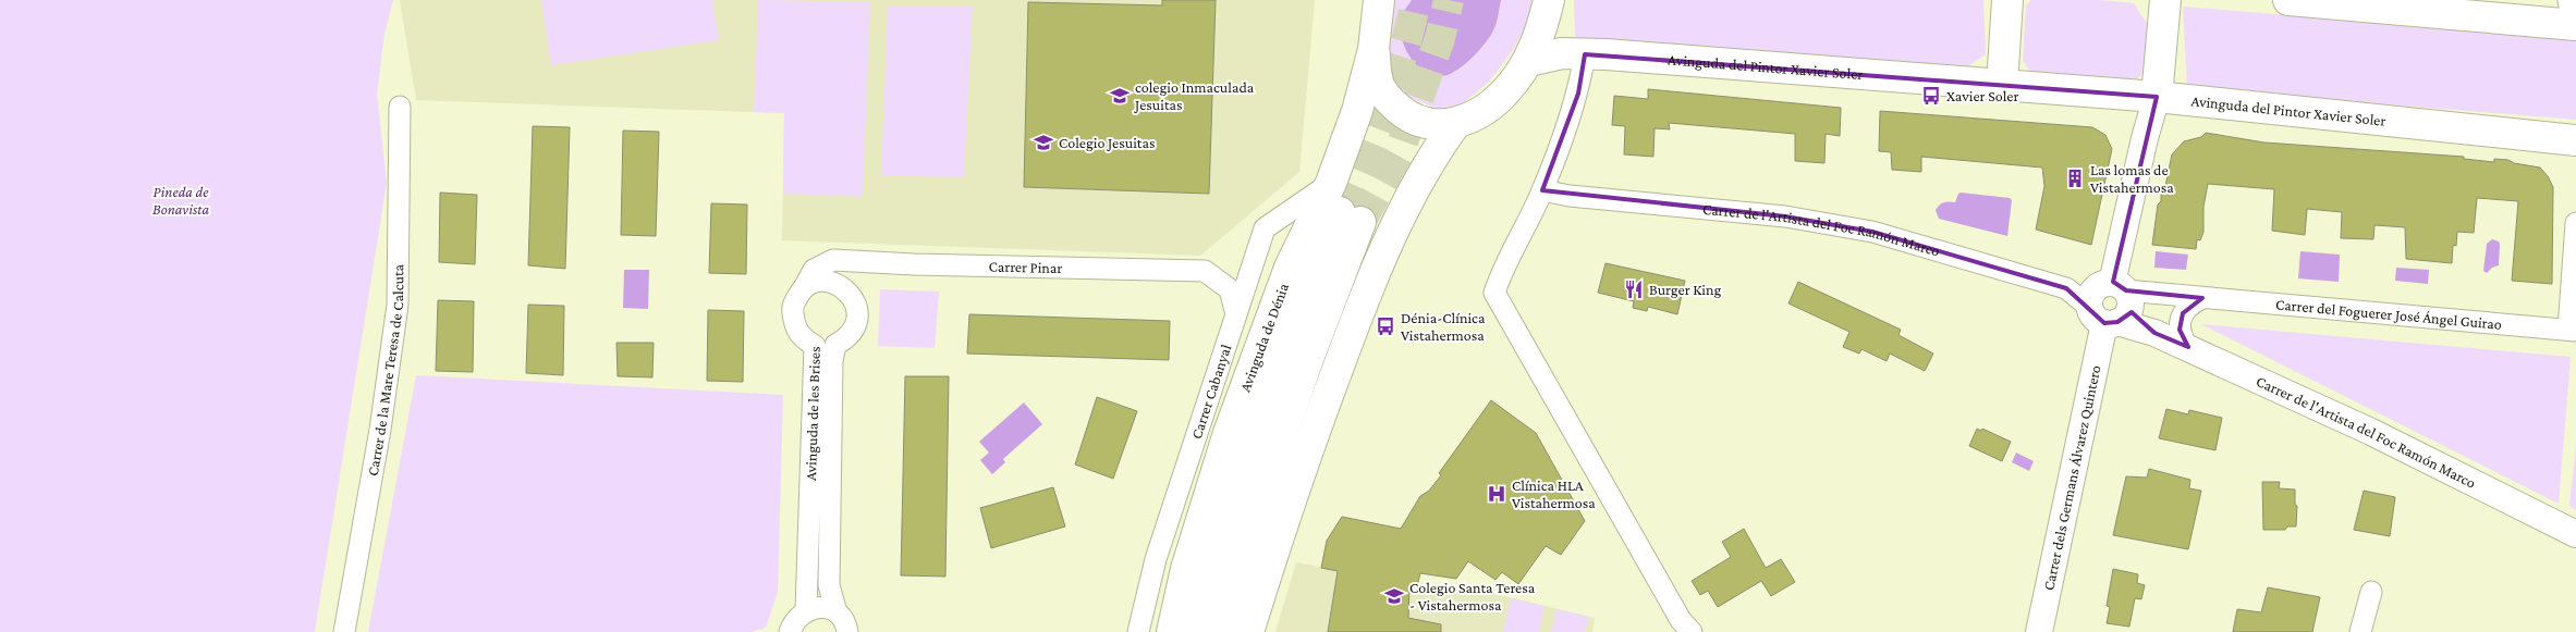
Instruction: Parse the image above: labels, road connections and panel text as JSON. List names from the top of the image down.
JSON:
{
  "streets": {
    "main road": ["Avinguda del Pintor Xavier Soler", "Avinguda de Dénia", "Carrer dels Germans Álvarez Quintero"],
    "street": [
      "Carrer de l'Artista del Foc Ramón Marco",
      "Carrer Pinar",
      "Carrer del Foguerer José Ángel Guirao",
      "Carrer de la Mare Teresa de Calcuta",
      "Carrer Cabanyal",
      "Avinguda de les Brises"
    ]
  },
  "crossings": [
    ["Avinguda del Pintor Xavier Soler", "Avinguda de Dénia"],
    ["Avinguda del Pintor Xavier Soler", "Carrer dels Germans Álvarez Quintero"],
    ["Carrer de l'Artista del Foc Ramón Marco", "Carrer del Foguerer José Ángel Guirao"],
    ["Carrer de l'Artista del Foc Ramón Marco", "Carrer dels Germans Álvarez Quintero"],
    ["Carrer Pinar", "Carrer Cabanyal"],
    ["Carrer Pinar", "Avinguda de les Brises"],
    ["Carrer del Foguerer José Ángel Guirao", "Carrer dels Germans Álvarez Quintero"],
    ["Avinguda de Dénia", "Carrer Cabanyal"]
  ],
  "parks": ["Pineda de Bonavista"],
  "places": {
    "school or university": ["colegio Inmaculada Jesuitas", "Colegio Jesuitas", "Colegio Santa Teresa - Vistahermosa"],
    "bus stop": ["Xavier Soler", "Dénia-Clínica Vistahermosa"],
    "building": ["Las lomas de Vistahermosa"],
    "restaurant": ["Burger King"],
    "hospital": ["Clínica HLA Vistahermosa"]
  }
}
